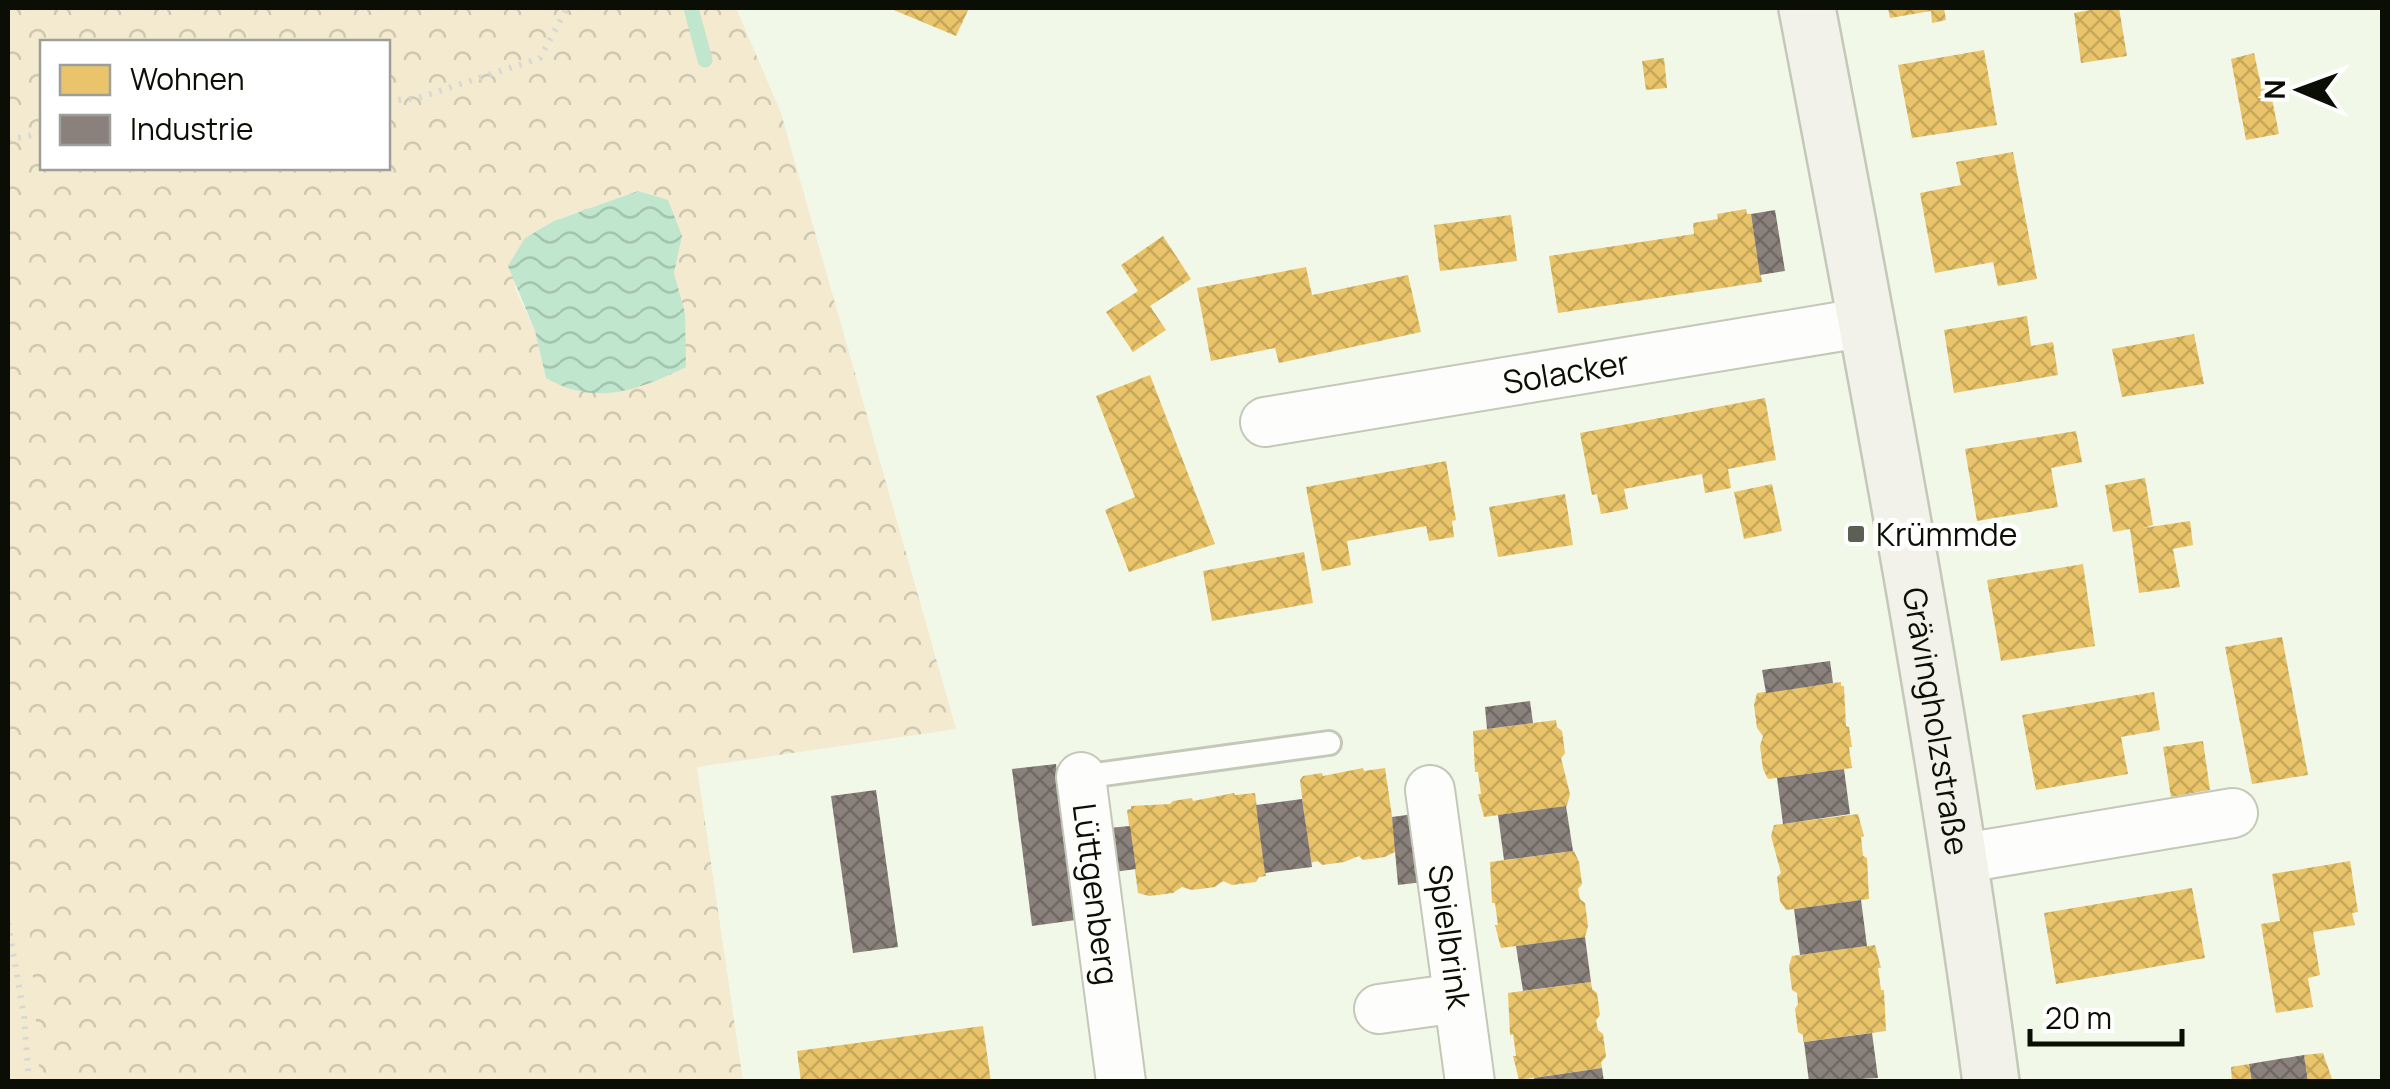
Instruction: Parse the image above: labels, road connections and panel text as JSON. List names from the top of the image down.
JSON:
{
  "streets": {
    "main road": ["Grävingholzstraße"],
    "street": ["Solacker", "Lüttgenberg", "Spielbrink"]
  },
  "crossings": [
    ["Solacker", "Grävingholzstraße"]
  ],
  "places": {
    "transit": ["Krümmde"]
  },
  "legend": ["Wohnen", "Industrie"],
  "scale_bar": "20 m",
  "north": "left"
}
